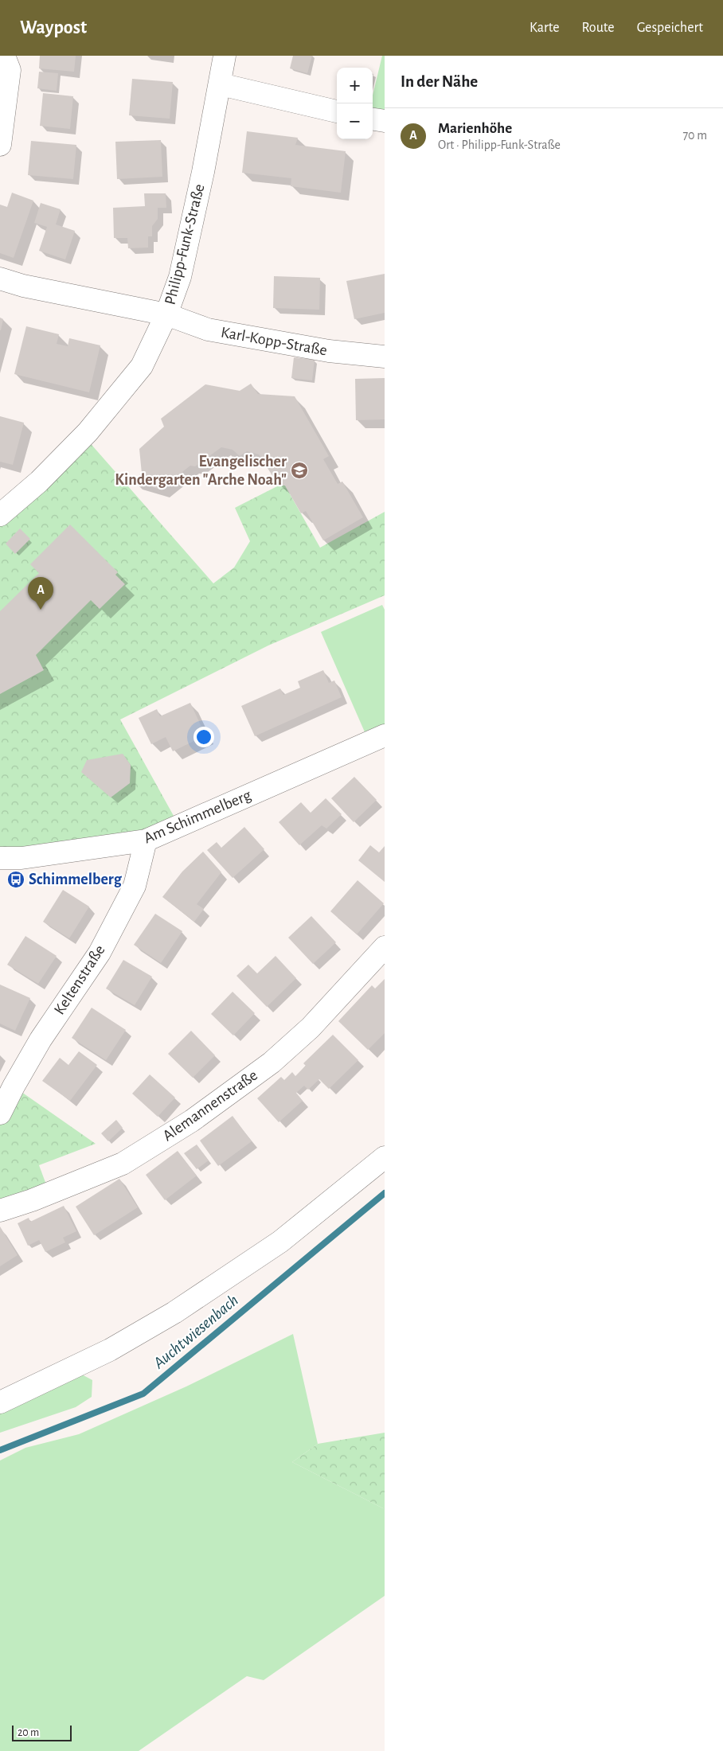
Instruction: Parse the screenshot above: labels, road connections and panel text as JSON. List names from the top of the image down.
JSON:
{
  "streets": {
    "street": [
      "Philipp-Funk-Straße",
      "Karl-Kopp-Straße",
      "Am Schimmelberg",
      "Keltenstraße",
      "Alemannenstraße"
    ]
  },
  "crossings": [
    ["Philipp-Funk-Straße", "Karl-Kopp-Straße"],
    ["Am Schimmelberg", "Keltenstraße"]
  ],
  "water": ["Auchtwiesenbach"],
  "places": {
    "school or university": ["Evangelischer Kindergarten \"Arche Noah\""],
    "bus stop": ["Schimmelberg"]
  },
  "scale_bar": "20 m",
  "page": {
    "header": "Waypost",
    "nav": ["Karte", "Route", "Gespeichert"],
    "heading": "In der Nähe",
    "map_buttons": ["+", "−"],
    "list": [
      {
        "mark": "A",
        "name": "Marienhöhe",
        "note": "Ort · Philipp-Funk-Straße",
        "value": "70 m"
      }
    ],
    "pins": "A",
    "scale": "20 m"
  }
}
